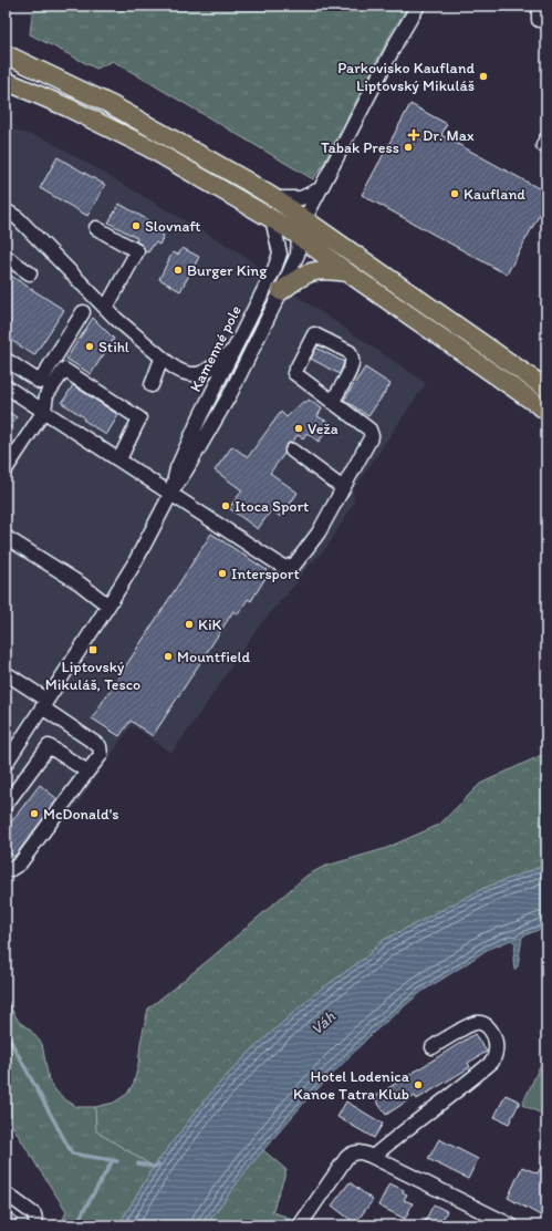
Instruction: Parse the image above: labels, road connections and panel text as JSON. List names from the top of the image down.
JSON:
{
  "streets": {
    "street": ["Kamenné pole"]
  },
  "water": ["Váh"],
  "places": {
    "other": [
      "Parkovisko Kaufland Liptovský Mikuláš",
      "Tabak Press",
      "Kaufland",
      "Slovnaft",
      "Burger King",
      "Stihl",
      "Veža",
      "Itoca Sport",
      "Intersport",
      "KiK",
      "Mountfield",
      "McDonald's",
      "Hotel Lodenica Kanoe Tatra Klub"
    ],
    "health": ["Dr. Max"],
    "transit": ["Liptovský Mikuláš, Tesco"]
  }
}
